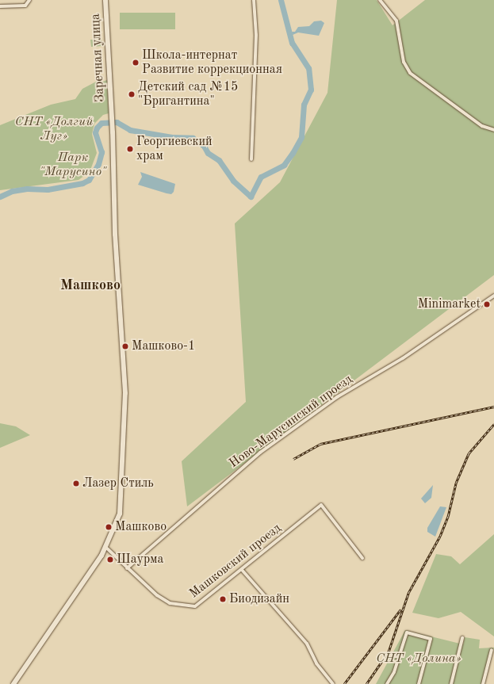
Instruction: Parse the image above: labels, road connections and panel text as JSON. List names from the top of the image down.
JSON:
{
  "streets": {
    "street": ["Заречная улица", "Ново-Марусинский проезд", "Машковский проезд"]
  },
  "crossings": [
    ["Заречная улица", "Машковский проезд"],
    ["Ново-Марусинский проезд", "Машковский проезд"]
  ],
  "districts": ["Машково"],
  "parks": ["СНТ «Долгий Луг»", "Парк \"Марусино\"", "СНТ «Долина»"],
  "places": [
    "Школа-интернат Развитие коррекционная",
    "Детский сад №15 \"Бригантина\"",
    "Георгиевский храм",
    "Minimarket",
    "Машково-1",
    "Лазер Стиль",
    "Машково",
    "Шаурма",
    "Биодизайн"
  ]
}
